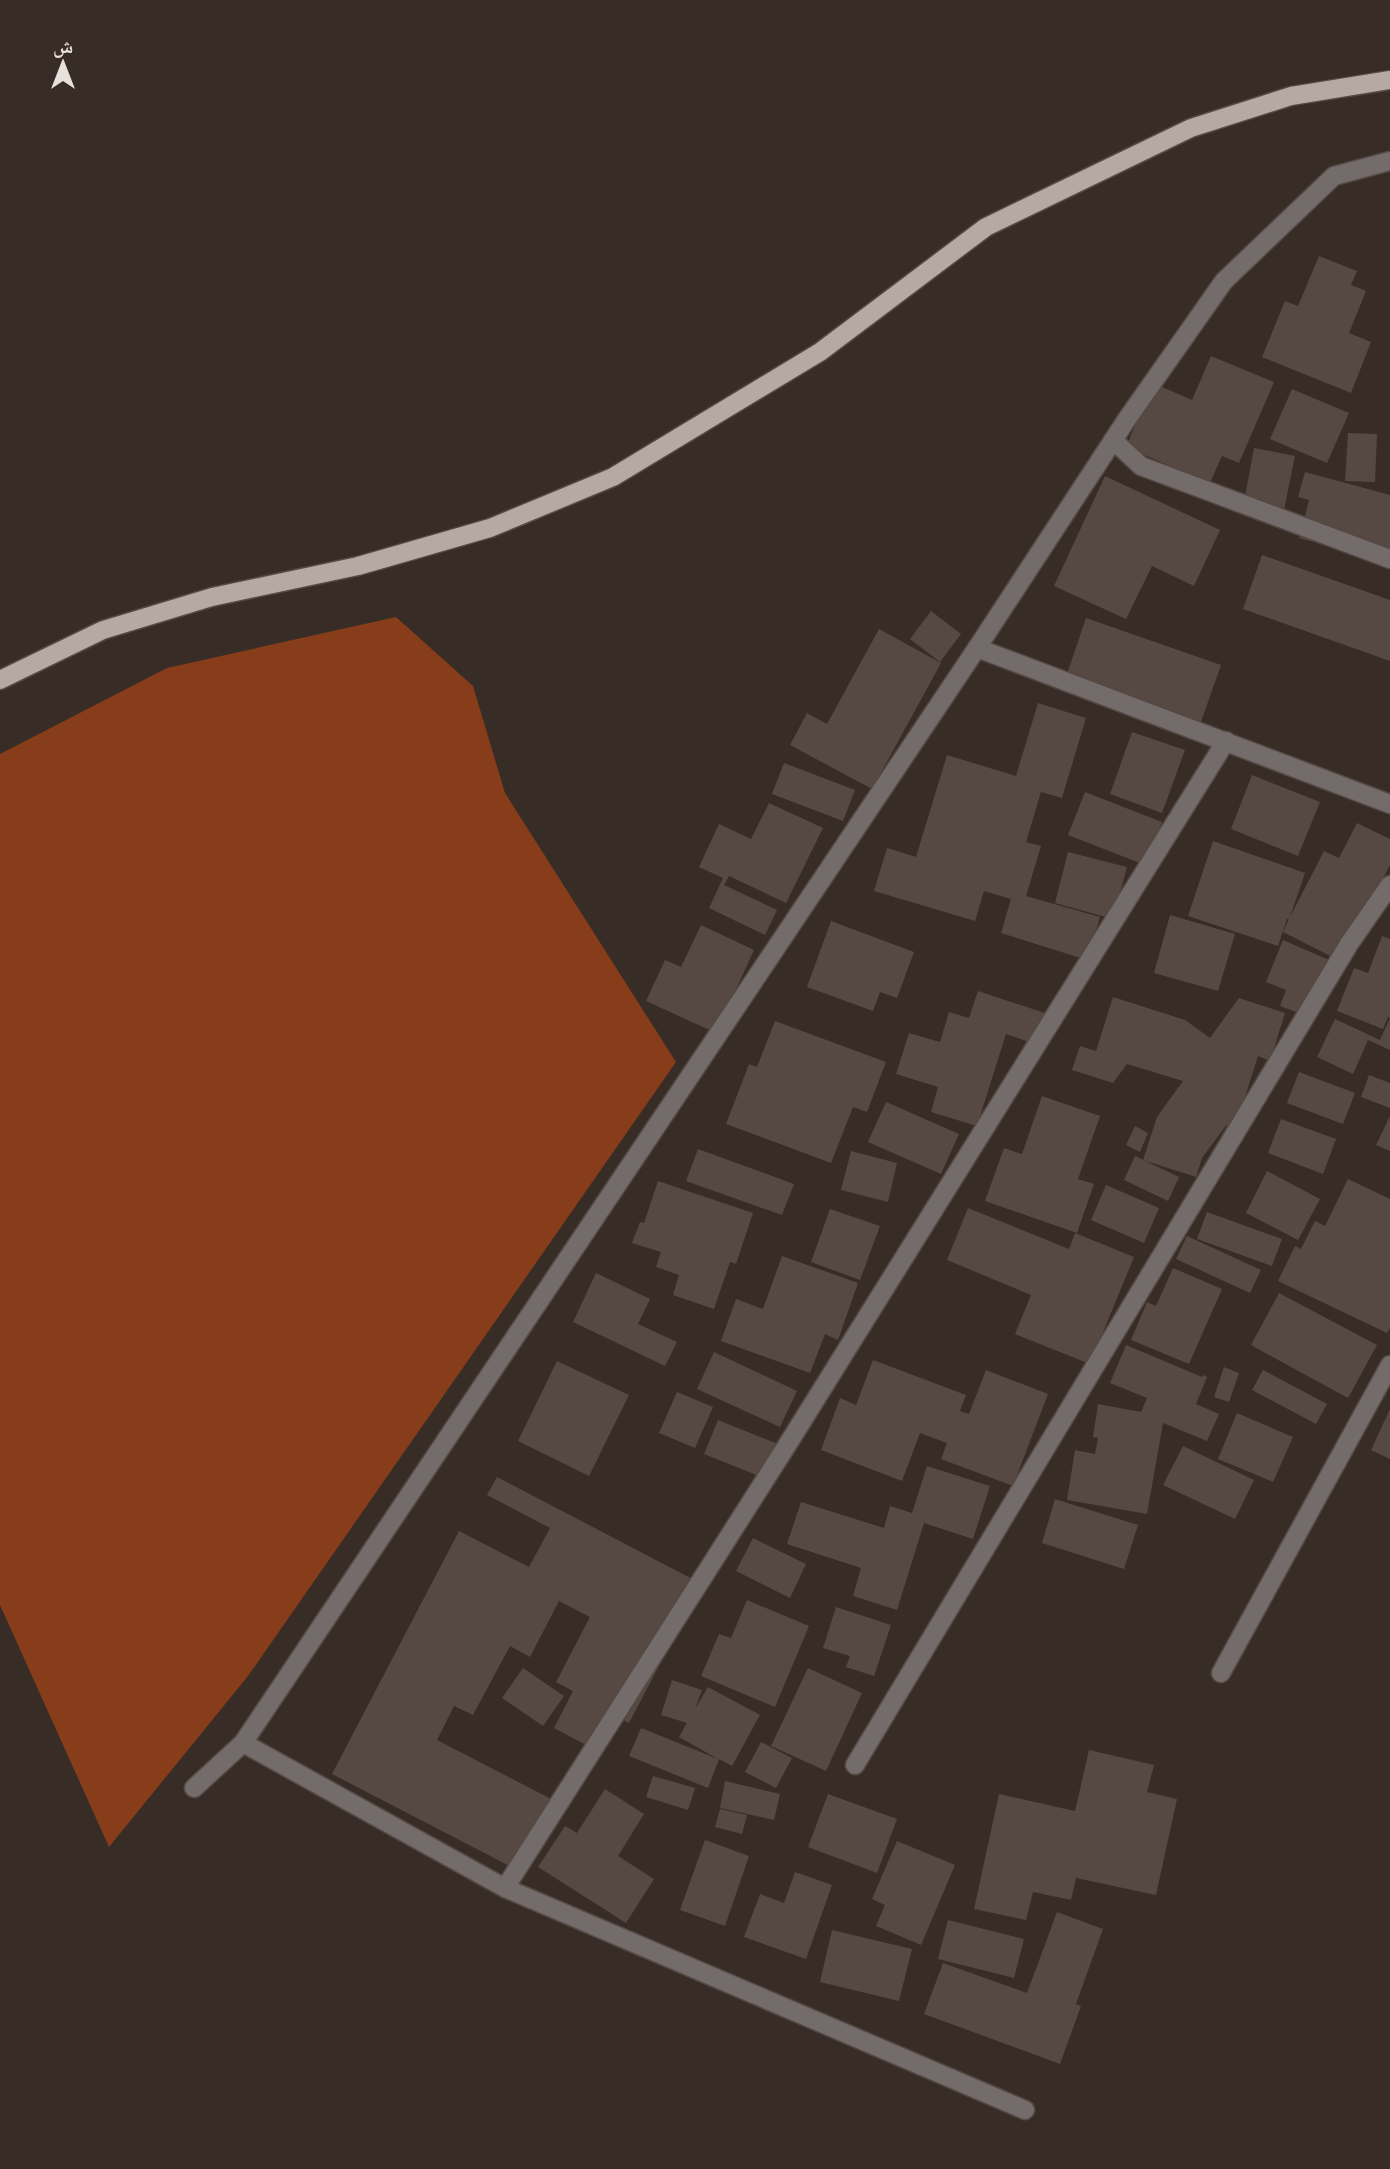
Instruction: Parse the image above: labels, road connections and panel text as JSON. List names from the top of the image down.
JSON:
{
  "north": "top"
}
